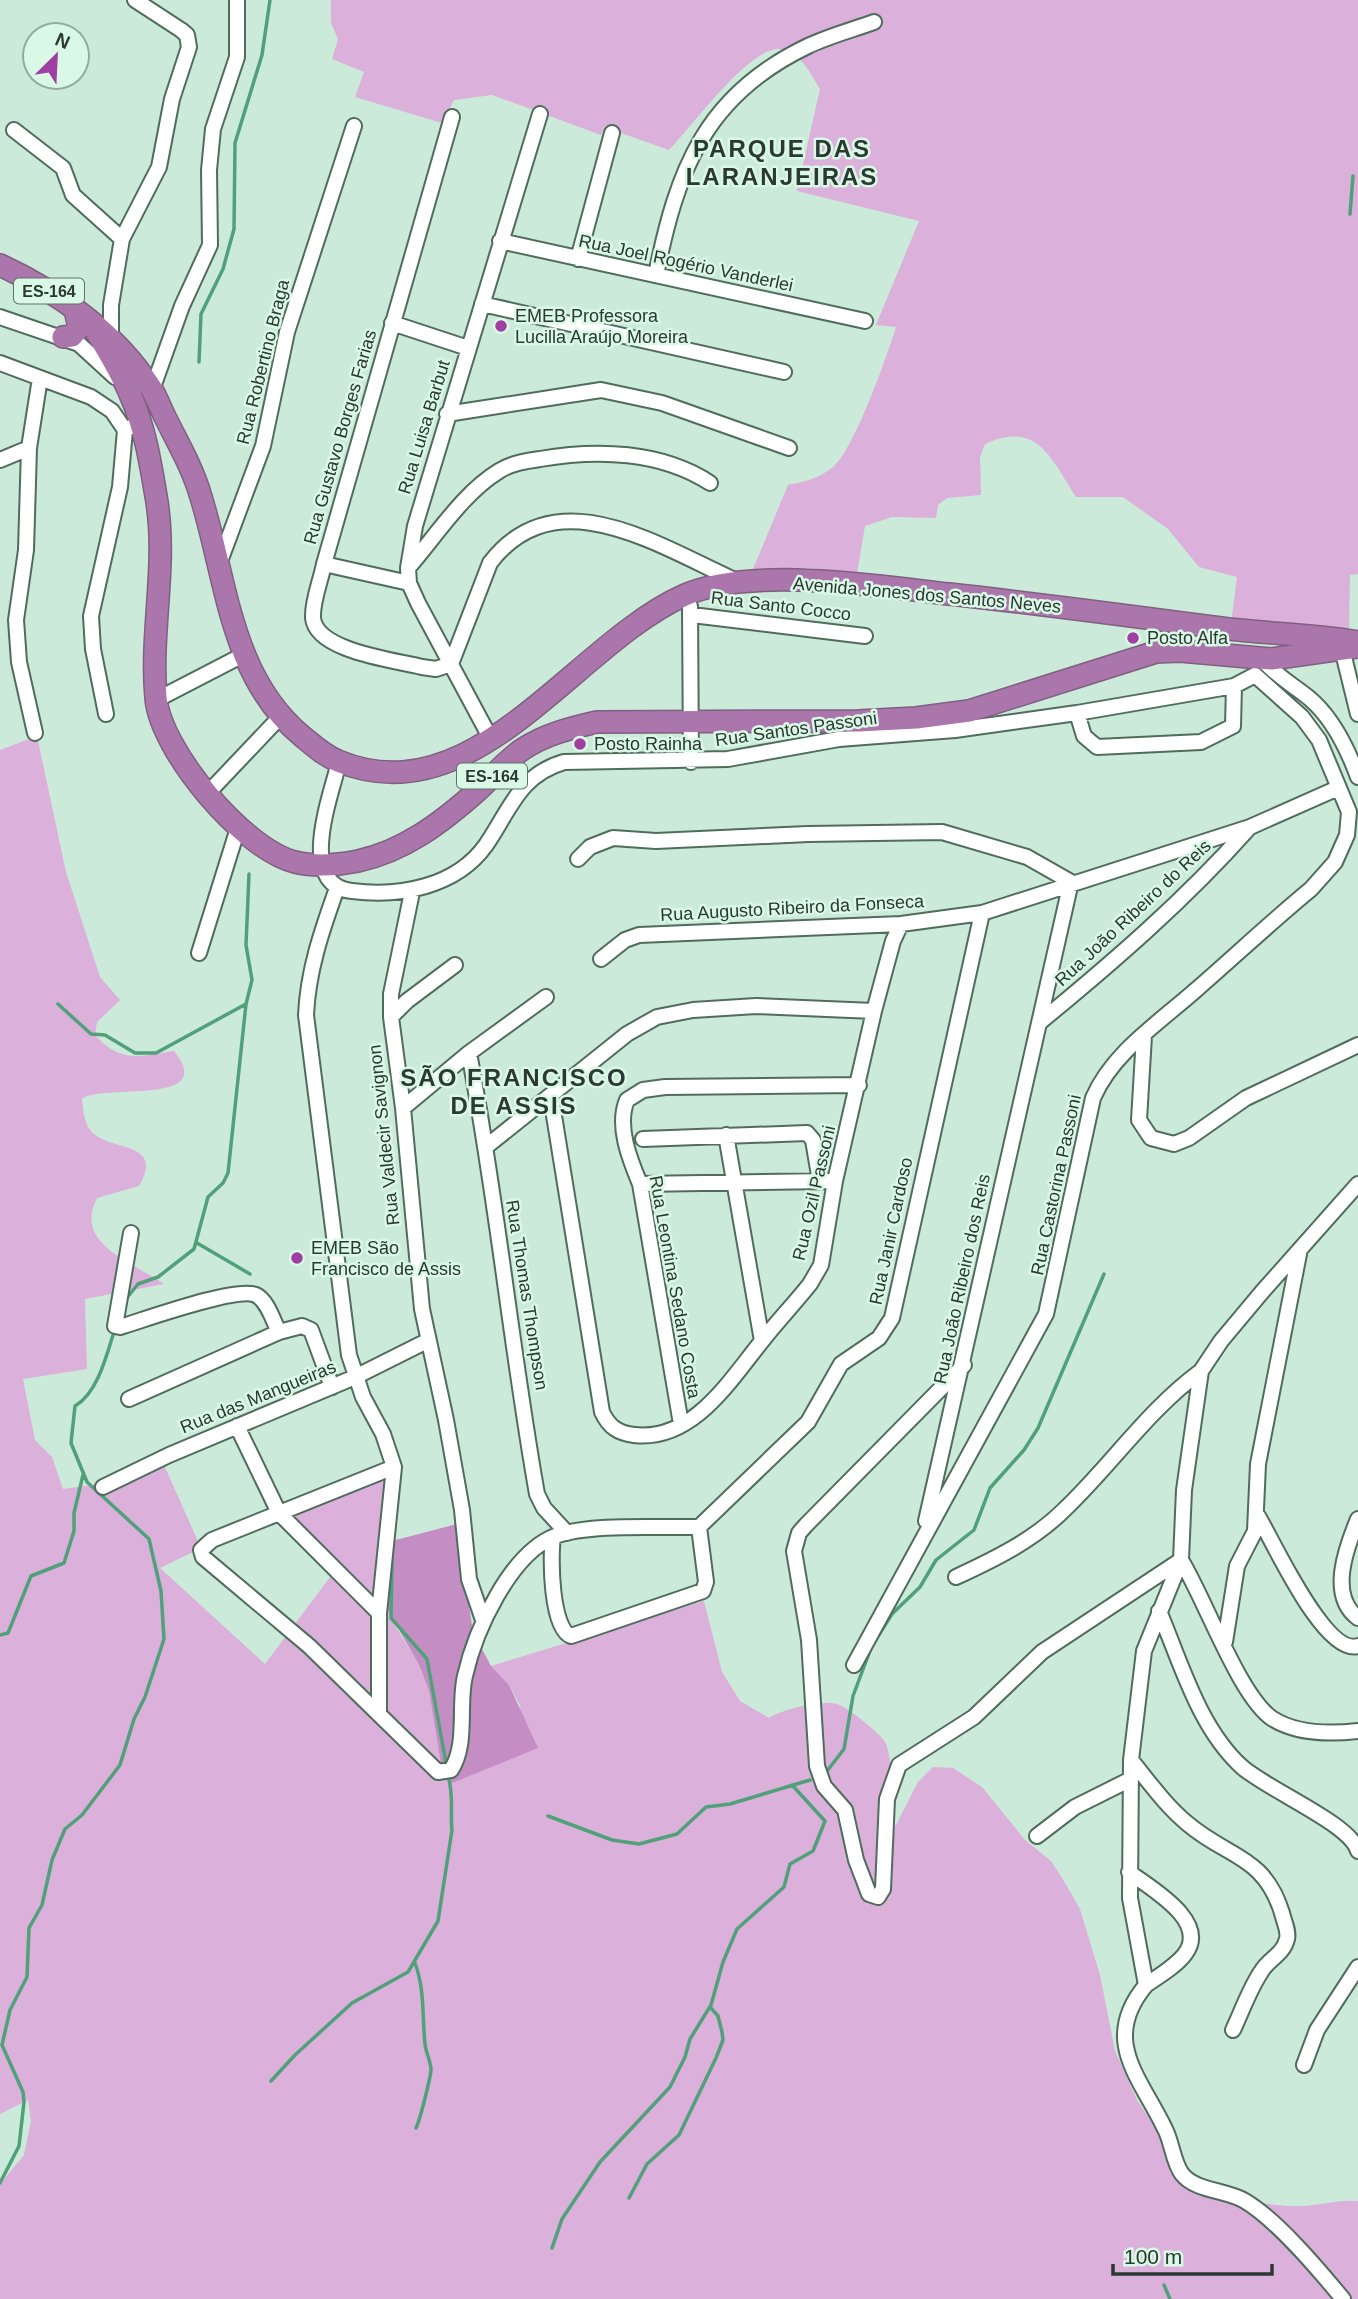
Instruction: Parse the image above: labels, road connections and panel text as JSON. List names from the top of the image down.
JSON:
{
  "streets": {
    "highway": ["ES-164", "Avenida Jones dos Santos Neves"],
    "street": [
      "Rua Joel Rogério Vanderlei",
      "Rua Robertino Braga",
      "Rua Luisa Barbut",
      "Rua Gustavo Borges Farias",
      "Rua Santo Cocco",
      "Rua Santos Passoni",
      "Rua Augusto Ribeiro da Fonseca",
      "Rua João Ribeiro do Reis",
      "Rua Valdecir Savignon",
      "Rua Castorina Passoni",
      "Rua Ozil Passoni",
      "Rua Janir Cardoso",
      "Rua João Ribeiro dos Reis",
      "Rua Leontina Sedano Costa",
      "Rua Thomas Thompson",
      "Rua das Mangueiras"
    ]
  },
  "crossings": [
    ["Rua Joel Rogério Vanderlei", "Rua Luisa Barbut"],
    ["ES-164", "Avenida Jones dos Santos Neves"],
    ["ES-164", "Rua Santos Passoni"],
    ["ES-164", "Rua Castorina Passoni"],
    ["Rua Robertino Braga", "Avenida Jones dos Santos Neves"],
    ["Avenida Jones dos Santos Neves", "Rua Santo Cocco"],
    ["Rua Santos Passoni", "Rua Valdecir Savignon"],
    ["Rua Santos Passoni", "Rua Castorina Passoni"],
    ["Rua Augusto Ribeiro da Fonseca", "Rua João Ribeiro do Reis"],
    ["Rua Augusto Ribeiro da Fonseca", "Rua Castorina Passoni"],
    ["Rua Augusto Ribeiro da Fonseca", "Rua Ozil Passoni"],
    ["Rua Augusto Ribeiro da Fonseca", "Rua Janir Cardoso"],
    ["Rua Augusto Ribeiro da Fonseca", "Rua João Ribeiro dos Reis"],
    ["Rua João Ribeiro do Reis", "Rua João Ribeiro dos Reis"],
    ["Rua Valdecir Savignon", "Rua das Mangueiras"],
    ["Rua Castorina Passoni", "Rua João Ribeiro dos Reis"],
    ["Rua Ozil Passoni", "Rua Leontina Sedano Costa"]
  ],
  "districts": ["PARQUE DAS LARANJEIRAS", "SÃO FRANCISCO DE ASSIS"],
  "places": [
    "EMEB Professora Lucilla Araújo Moreira",
    "Posto Alfa",
    "Posto Rainha",
    "EMEB São Francisco de Assis"
  ],
  "scale_bar": "100 m",
  "north": "top right"
}
